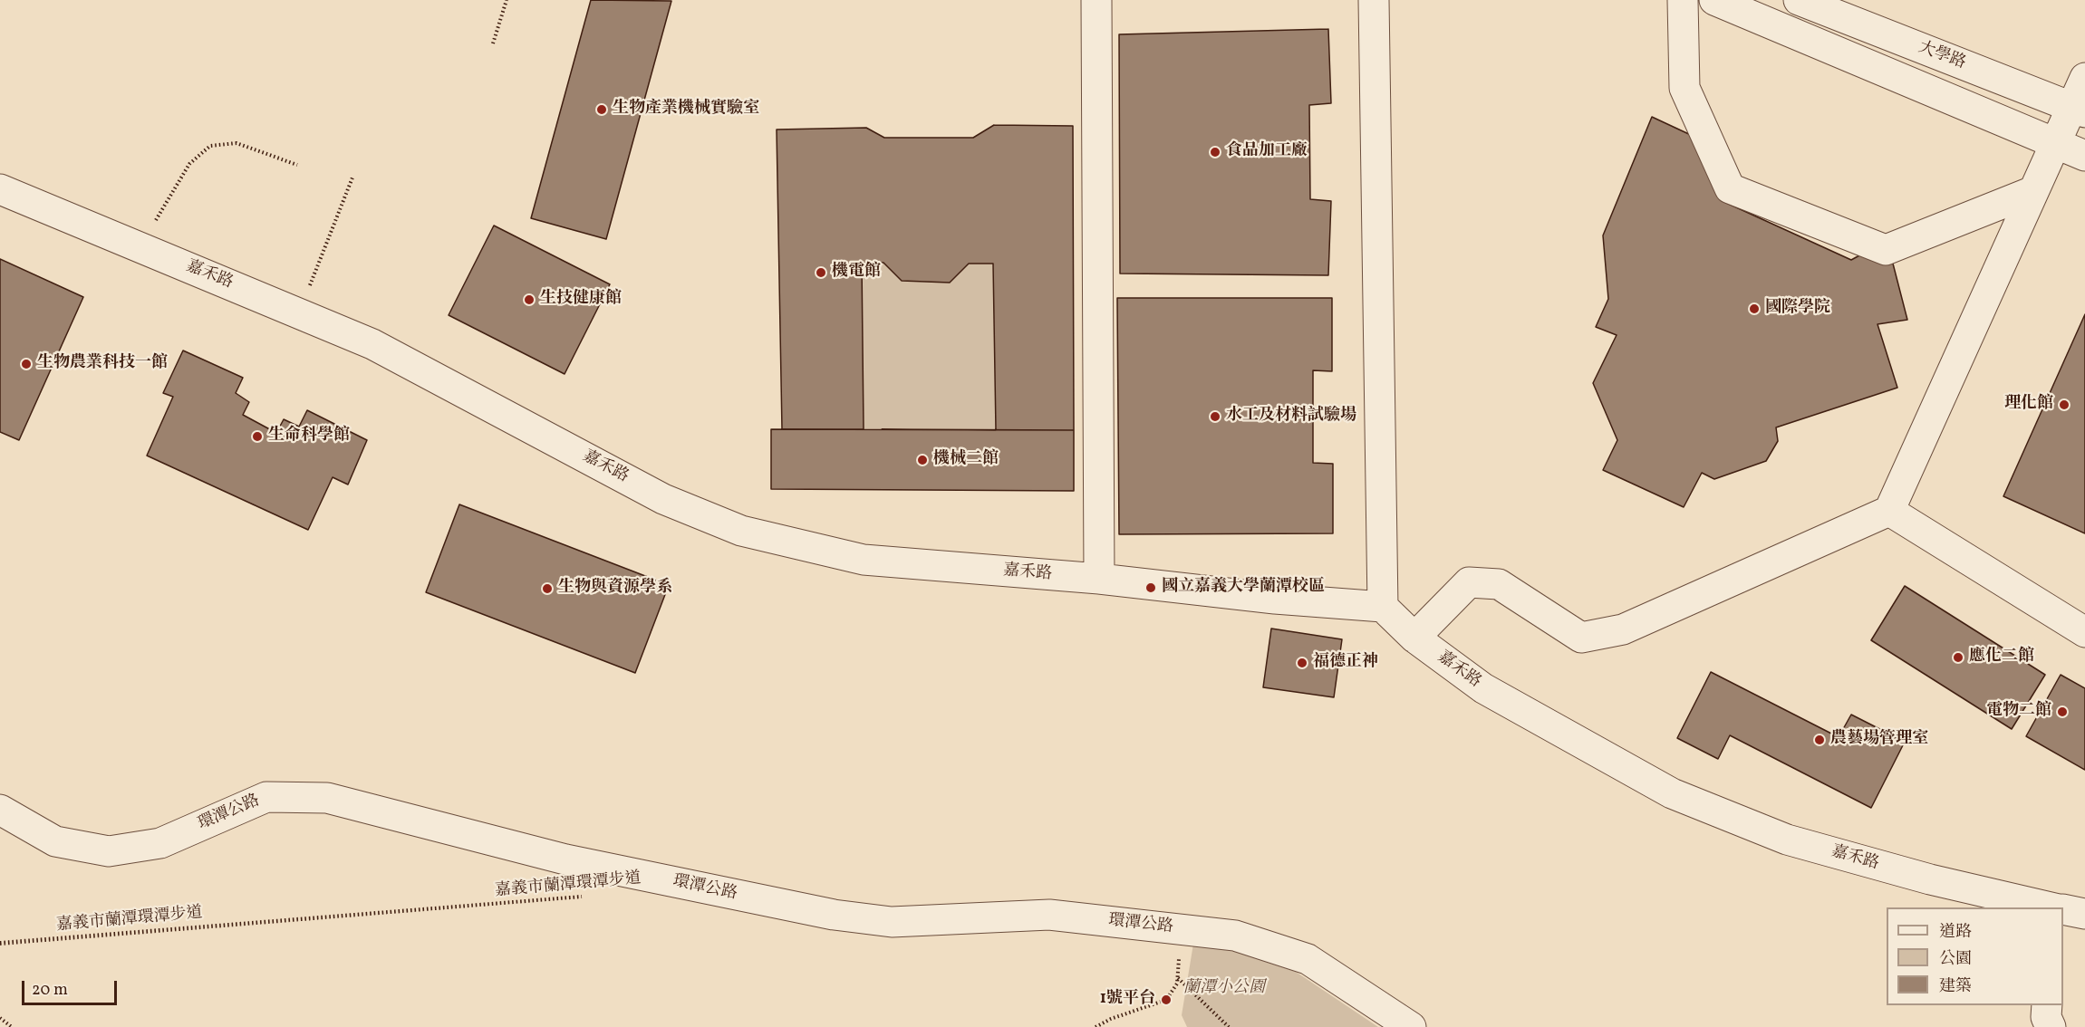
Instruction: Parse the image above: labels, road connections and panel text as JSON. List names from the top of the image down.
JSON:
{
  "streets": {
    "street": ["大學路", "嘉禾路", "環潭公路"],
    "path": ["嘉義市蘭潭環潭步道"]
  },
  "parks": ["蘭潭小公園"],
  "places": [
    "生物產業機械實驗室",
    "食品加工廠",
    "機電館",
    "生技健康館",
    "國際學院",
    "生物農業科技一館",
    "理化館",
    "水工及材料試驗場",
    "生命科學館",
    "機械二館",
    "國立嘉義大學蘭潭校區",
    "生物與資源學系",
    "應化二館",
    "福德正神",
    "電物二館",
    "農藝場管理室",
    "1號平台"
  ],
  "legend": ["道路", "公園", "建築"],
  "scale_bar": "20 m"
}
